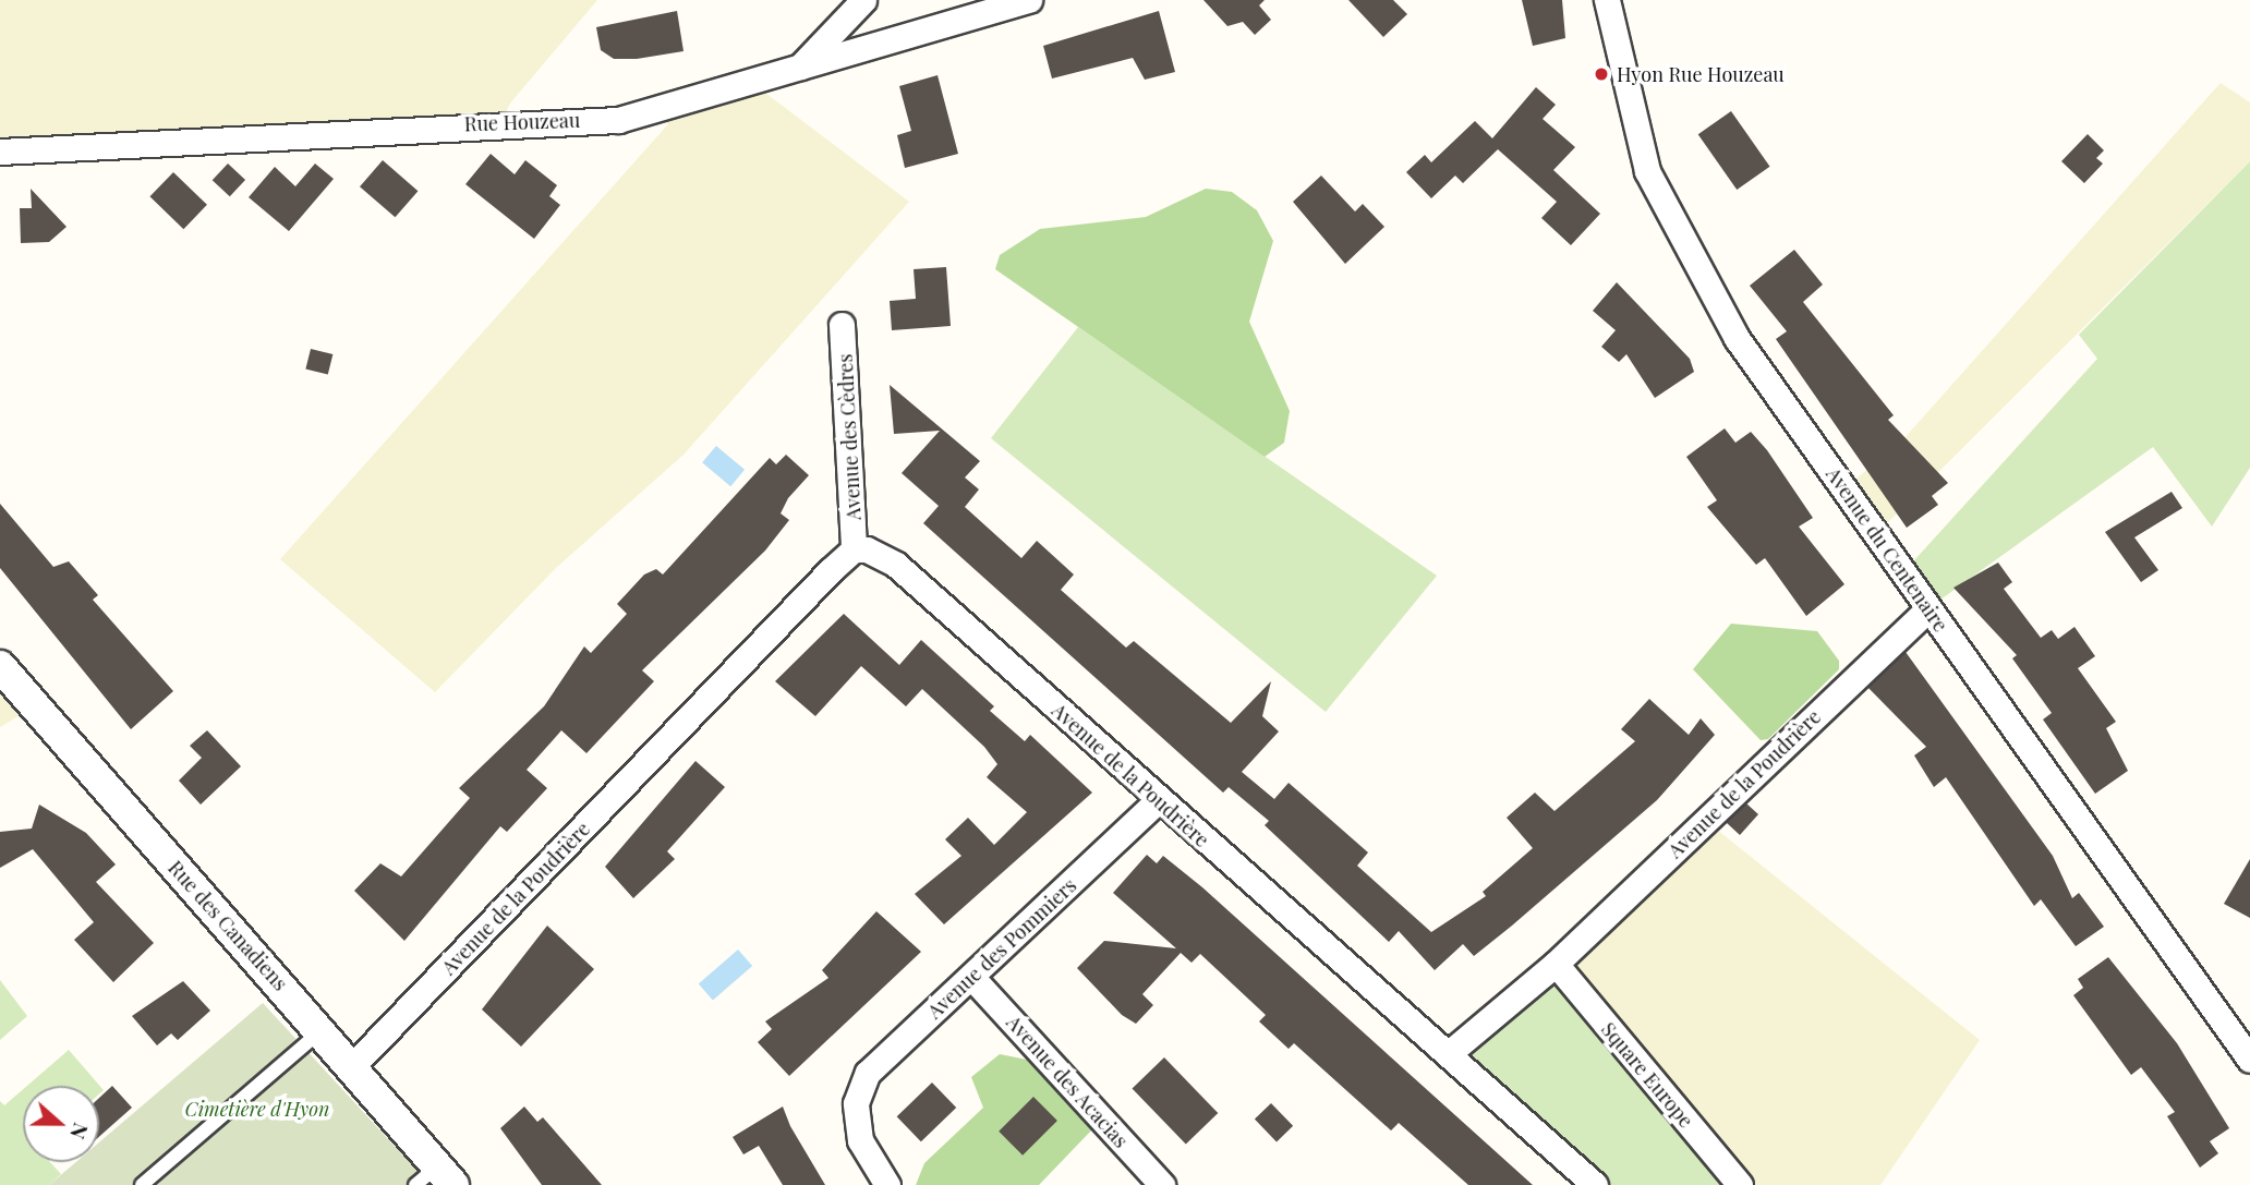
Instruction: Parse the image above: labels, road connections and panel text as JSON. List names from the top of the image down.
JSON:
{
  "streets": {
    "street": [
      "Rue Houzeau",
      "Avenue des Cèdres",
      "Avenue du Centenaire",
      "Avenue de la Poudrière",
      "Rue des Canadiens",
      "Avenue des Pommiers",
      "Square Europe",
      "Avenue des Acacias"
    ]
  },
  "crossings": [
    ["Avenue des Cèdres", "Avenue de la Poudrière"],
    ["Avenue du Centenaire", "Avenue de la Poudrière"],
    ["Avenue de la Poudrière", "Rue des Canadiens"],
    ["Avenue de la Poudrière", "Avenue des Pommiers"],
    ["Avenue de la Poudrière", "Square Europe"],
    ["Avenue des Pommiers", "Avenue des Acacias"]
  ],
  "parks": ["Cimetière d'Hyon"],
  "places": ["Hyon Rue Houzeau"],
  "north": "right"
}
